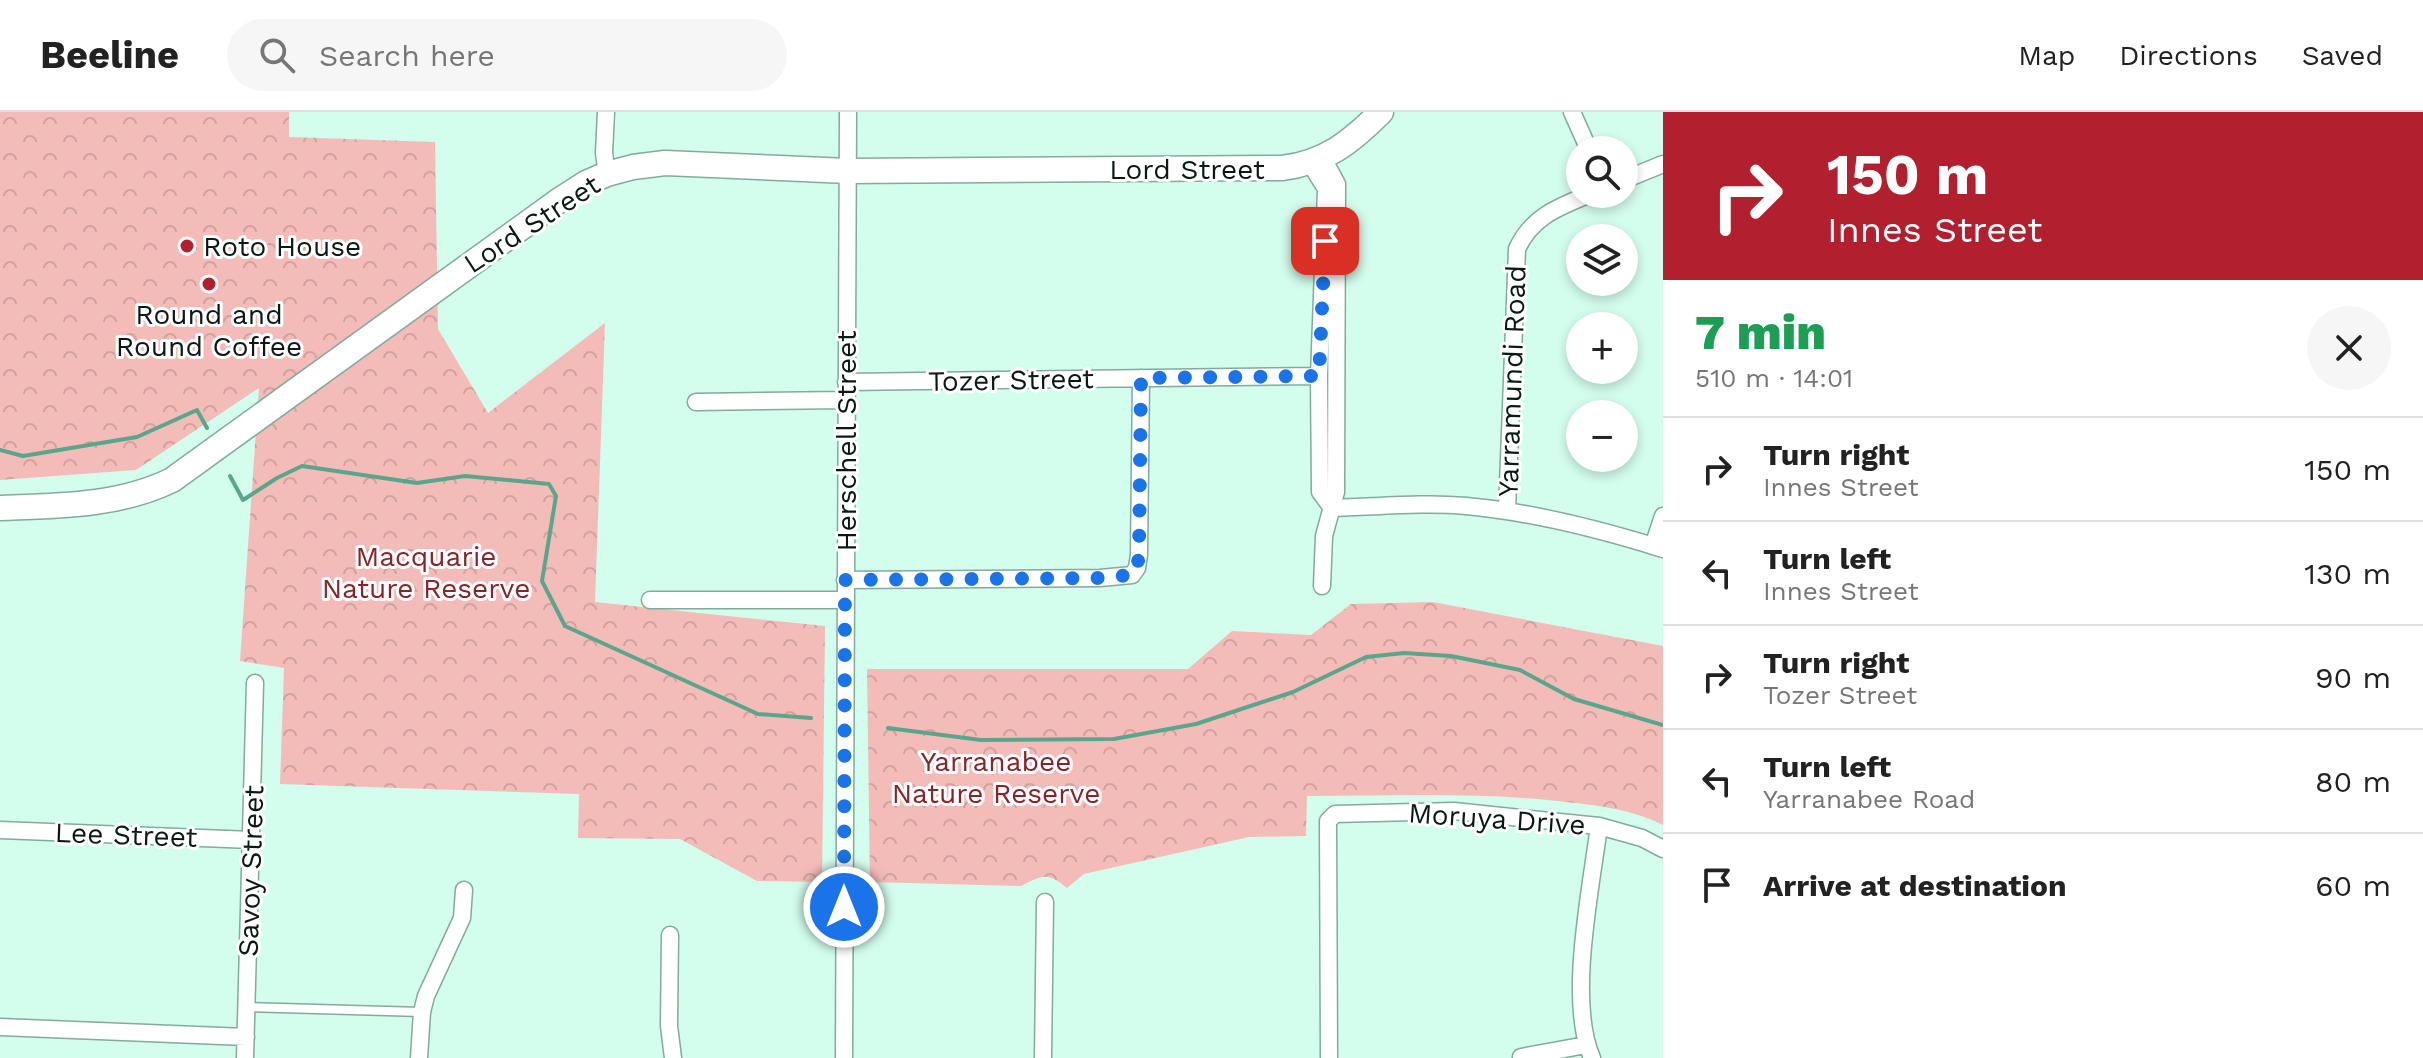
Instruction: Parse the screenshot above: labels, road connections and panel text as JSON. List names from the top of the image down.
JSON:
{
  "streets": {
    "main road": ["Lord Street"],
    "street": [
      "Tozer Street",
      "Yarramundi Road",
      "Herschell Street",
      "Moruya Drive",
      "Lee Street",
      "Savoy Street"
    ]
  },
  "crossings": [
    ["Lord Street", "Herschell Street"],
    ["Tozer Street", "Herschell Street"],
    ["Lee Street", "Savoy Street"]
  ],
  "parks": ["Macquarie Nature Reserve", "Yarranabee Nature Reserve"],
  "places": ["Roto House", "Round and Round Coffee"],
  "page": {
    "header": "Beeline",
    "search": "Search here",
    "nav": ["Map", "Directions", "Saved"],
    "turn": ["150 m", "Innes Street"],
    "map_buttons": ["+", "−"],
    "heading": ["7 min", "510 m · 14:01"],
    "list": [
      {
        "name": "Turn right",
        "note": "Innes Street",
        "value": "150 m"
      },
      {
        "name": "Turn left",
        "note": "Innes Street",
        "value": "130 m"
      },
      {
        "name": "Turn right",
        "note": "Tozer Street",
        "value": "90 m"
      },
      {
        "name": "Turn left",
        "note": "Yarranabee Road",
        "value": "80 m"
      },
      {
        "name": "Arrive at destination",
        "value": "60 m"
      }
    ]
  }
}
